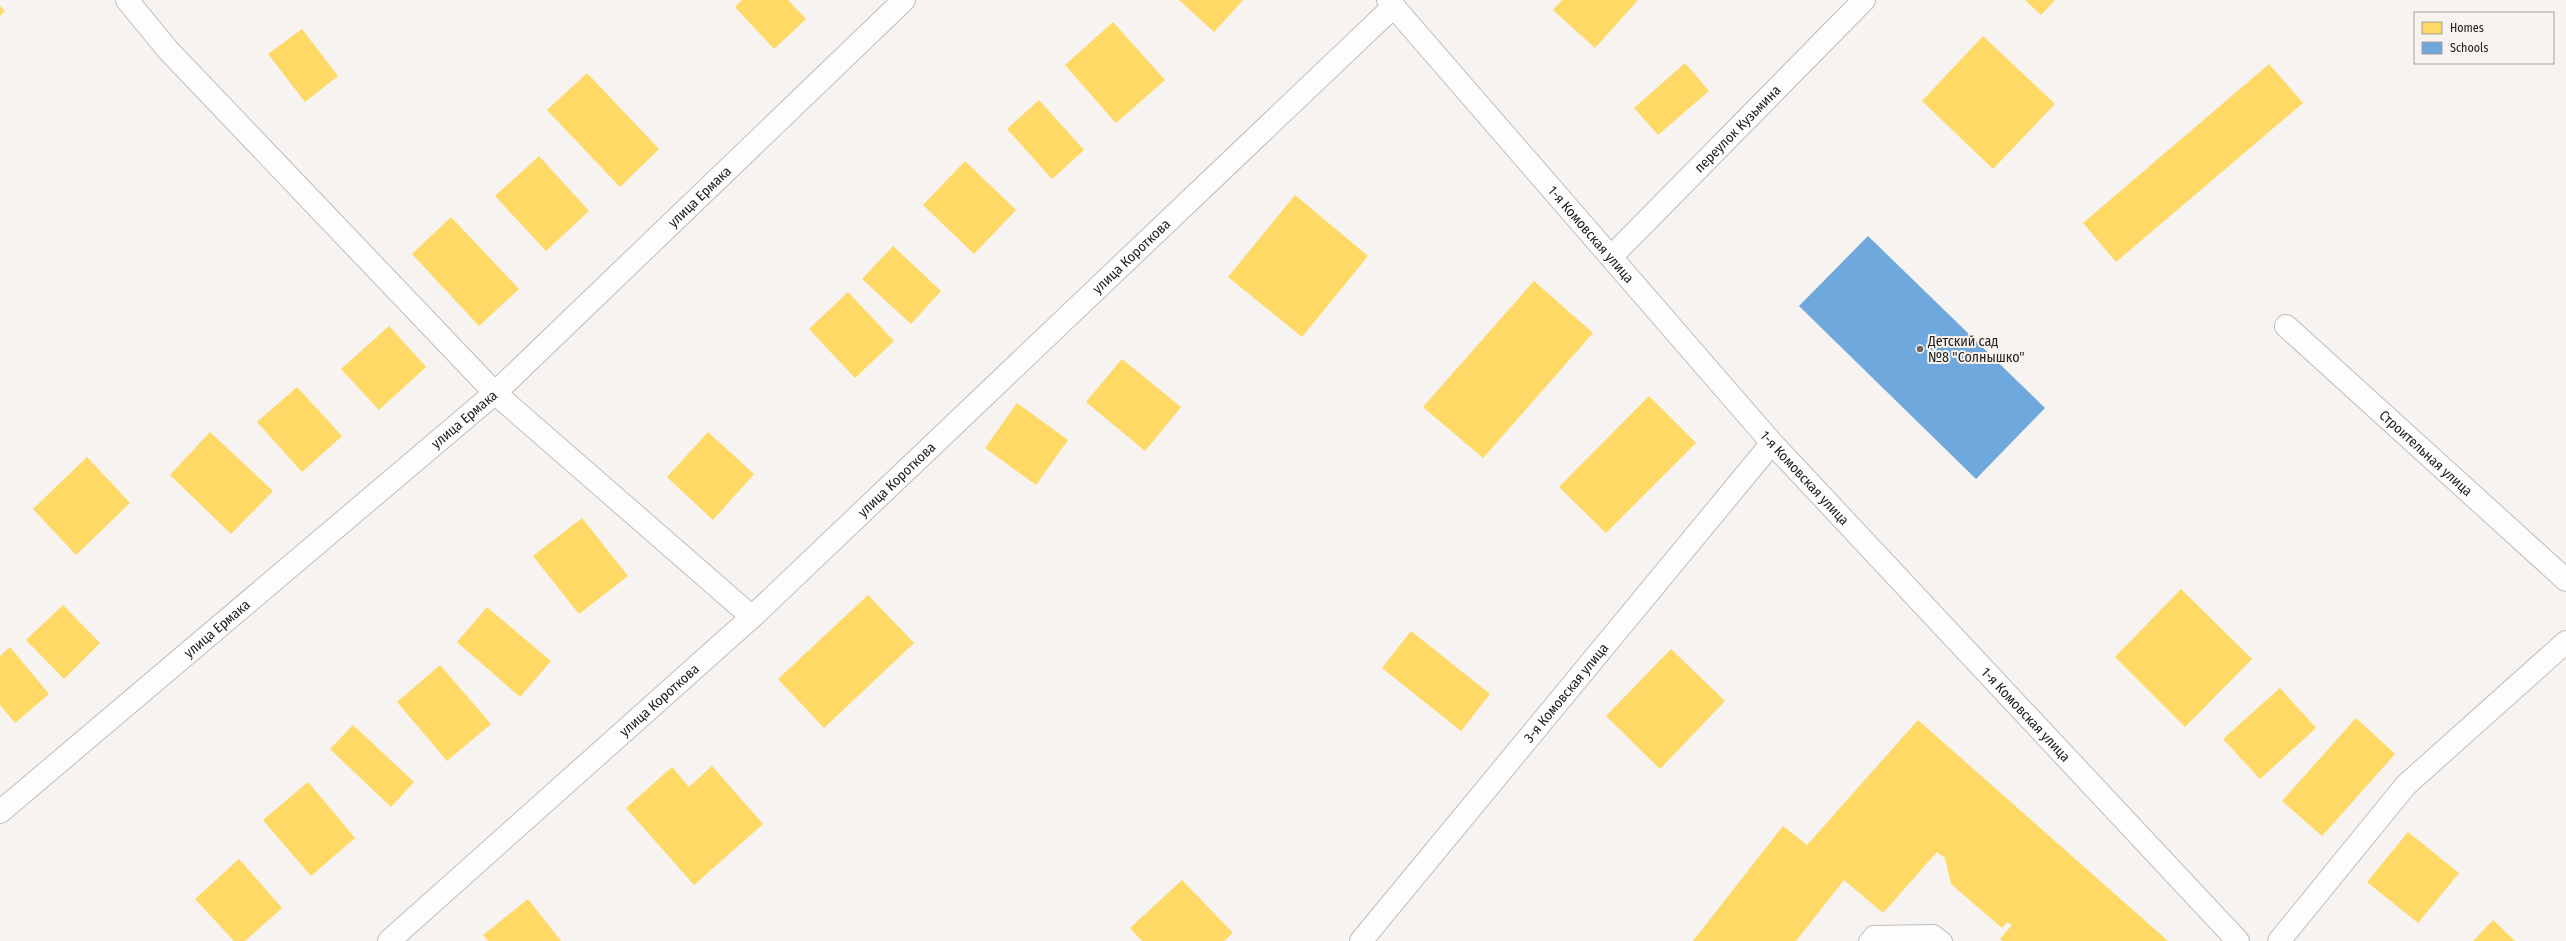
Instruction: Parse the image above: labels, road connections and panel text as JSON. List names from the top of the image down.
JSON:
{
  "streets": {
    "street": [
      "переулок Кузьмина",
      "улица Ермака",
      "1-я Комовская улица",
      "улица Короткова",
      "Строительная улица",
      "3-я Комовская улица"
    ]
  },
  "crossings": [
    ["переулок Кузьмина", "1-я Комовская улица"],
    ["1-я Комовская улица", "улица Короткова"],
    ["1-я Комовская улица", "3-я Комовская улица"]
  ],
  "places": ["Детский сад №8 \"Солнышко\""],
  "legend": ["Homes", "Schools"]
}
